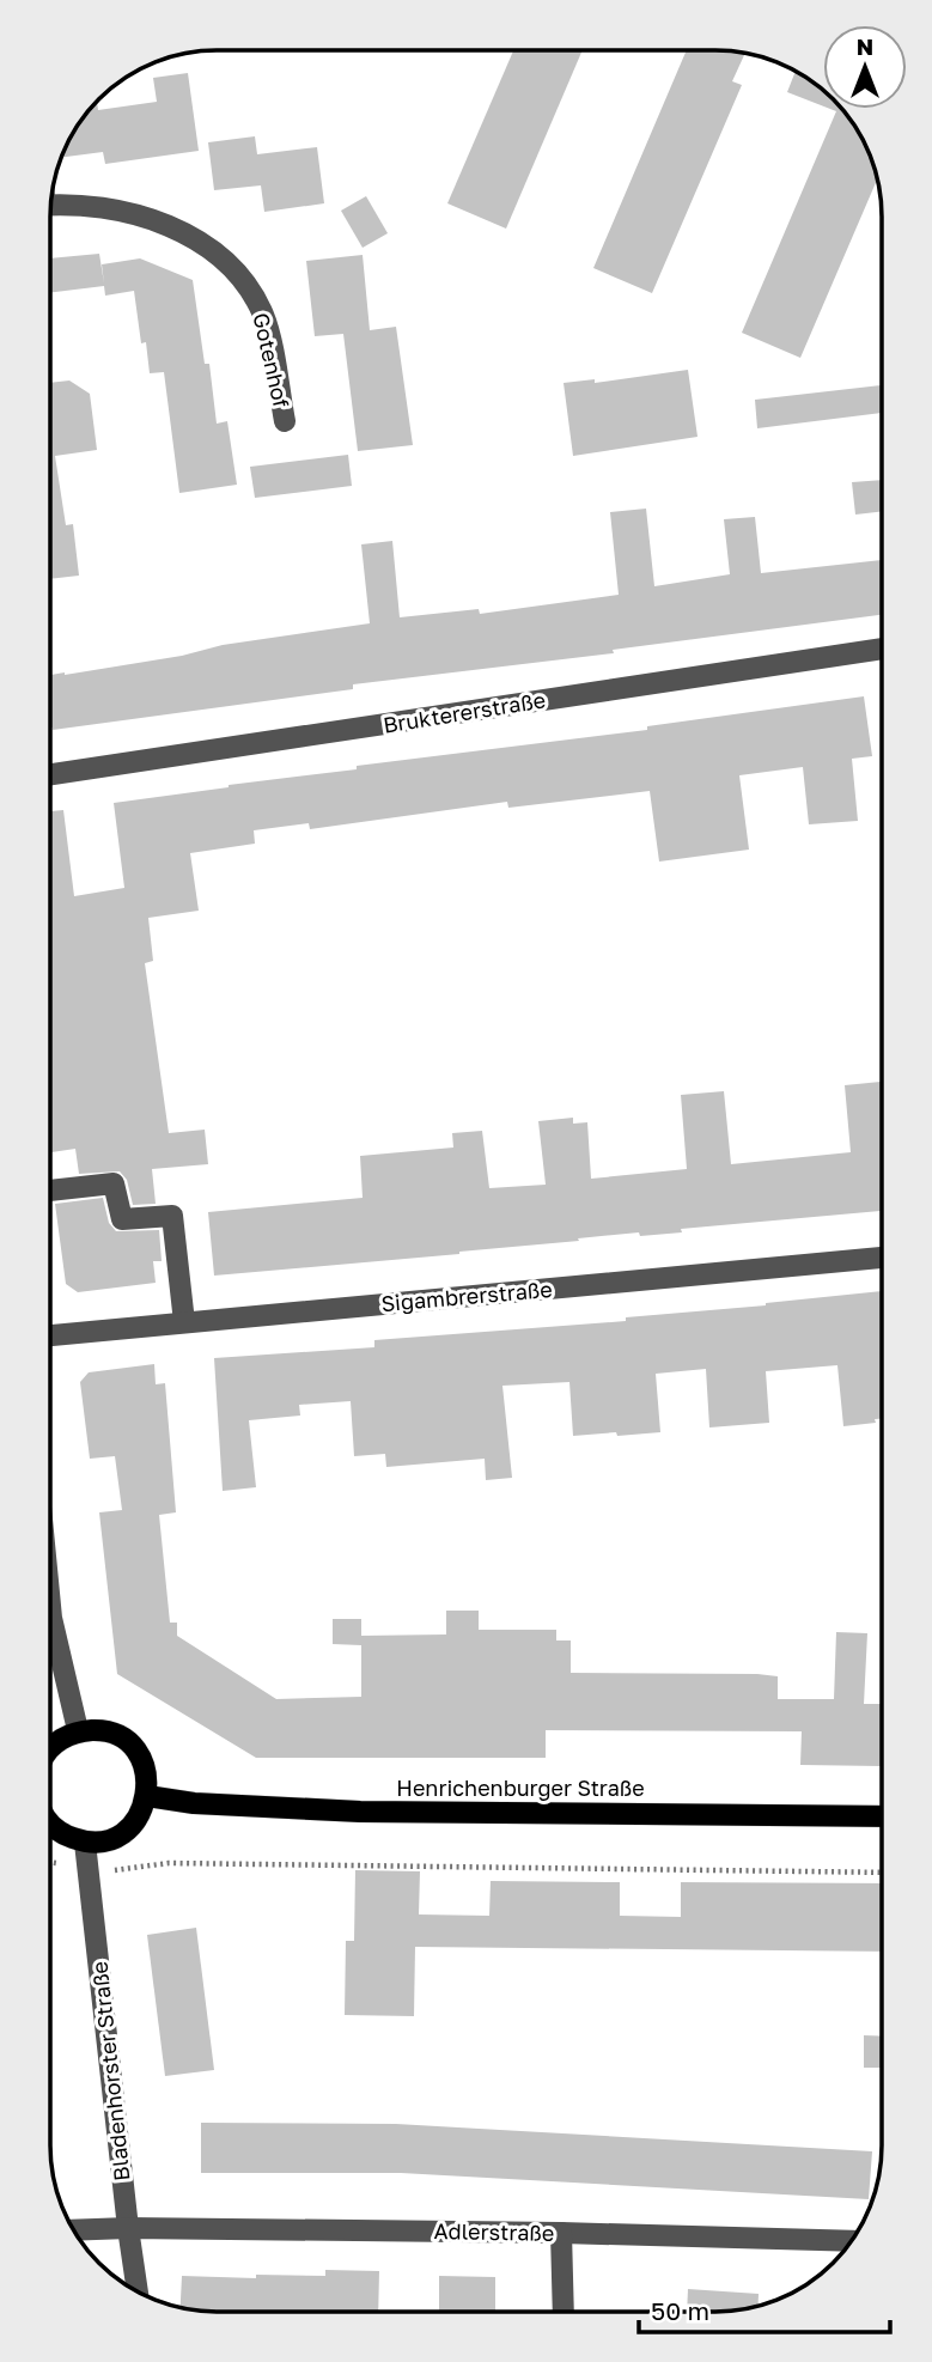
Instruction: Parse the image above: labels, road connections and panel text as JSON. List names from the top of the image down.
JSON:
{
  "streets": {
    "main road": ["Henrichenburger Straße"],
    "street": [
      "Gotenhof",
      "Bruktererstraße",
      "Sigambrerstraße",
      "Bladenhorster Straße",
      "Adlerstraße"
    ]
  },
  "crossings": [
    ["Bladenhorster Straße", "Adlerstraße"]
  ],
  "scale_bar": "50 m",
  "north": "top"
}
